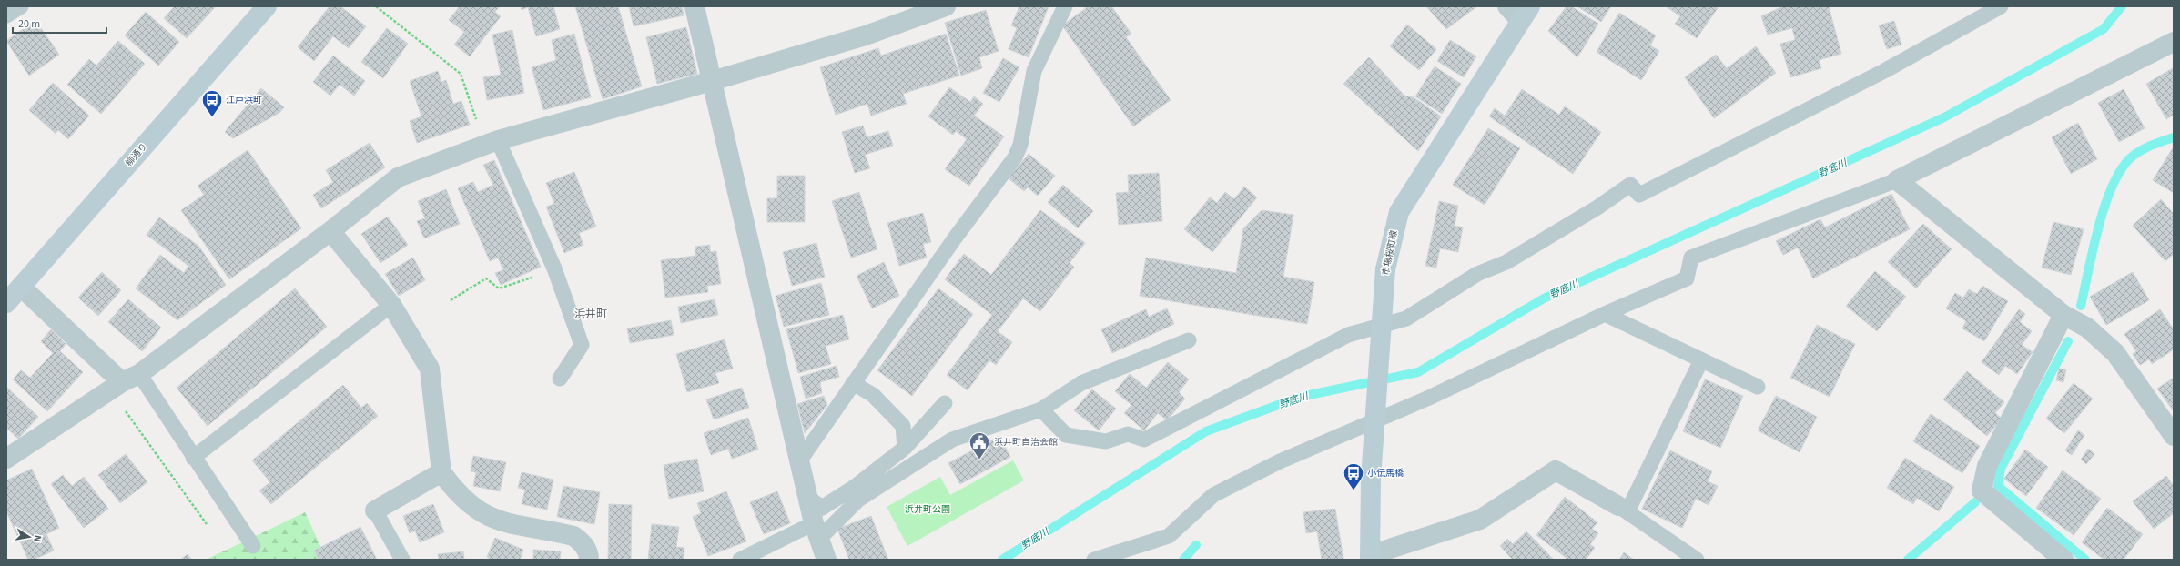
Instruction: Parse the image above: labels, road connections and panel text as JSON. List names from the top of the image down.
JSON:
{
  "streets": {
    "main road": ["柳通り", "市場桜町線"]
  },
  "districts": ["浜井町"],
  "water": ["野底川"],
  "parks": ["浜井町公園"],
  "places": {
    "bus stop": ["江戸浜町", "小伝馬橋"],
    "public building": ["浜井町自治会館"]
  },
  "scale_bar": "20 m",
  "north": "right"
}
